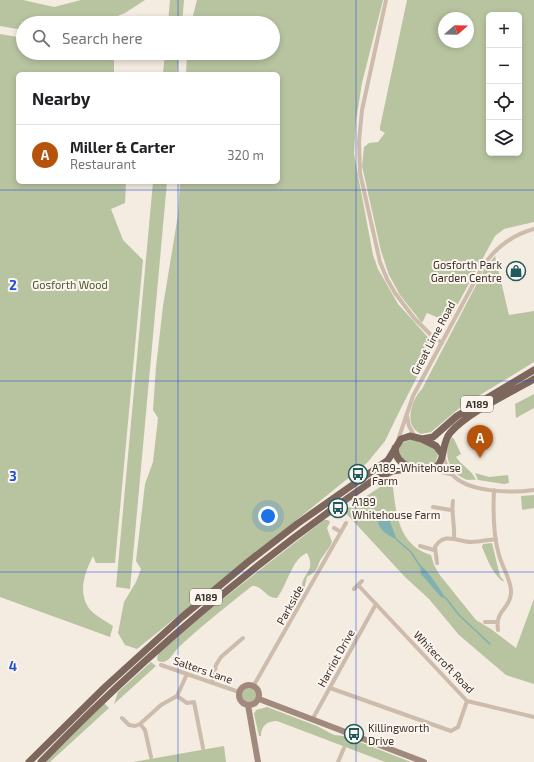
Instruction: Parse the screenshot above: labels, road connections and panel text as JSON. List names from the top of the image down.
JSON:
{
  "streets": {
    "main road": ["A189"],
    "street": [
      "Great Lime Road",
      "Parkside",
      "Harriot Drive",
      "Whitecroft Road",
      "Salters Lane"
    ]
  },
  "crossings": [
    ["Great Lime Road", "A189"],
    ["Parkside", "Salters Lane"],
    ["Harriot Drive", "Whitecroft Road"]
  ],
  "parks": ["Gosforth Wood"],
  "places": {
    "shop": ["Gosforth Park Garden Centre"],
    "bus stop": ["A189-Whitehouse Farm", "A189 Whitehouse Farm", "Killingworth Drive"]
  },
  "north": "right",
  "page": {
    "map_buttons": ["+", "−"],
    "search": "Search here",
    "heading": "Nearby",
    "list": [
      {
        "mark": "A",
        "name": "Miller & Carter",
        "note": "Restaurant",
        "value": "320 m"
      }
    ],
    "pins": "A"
  },
  "grid": {
    "rows": ["2", "3", "4"]
  }
}
